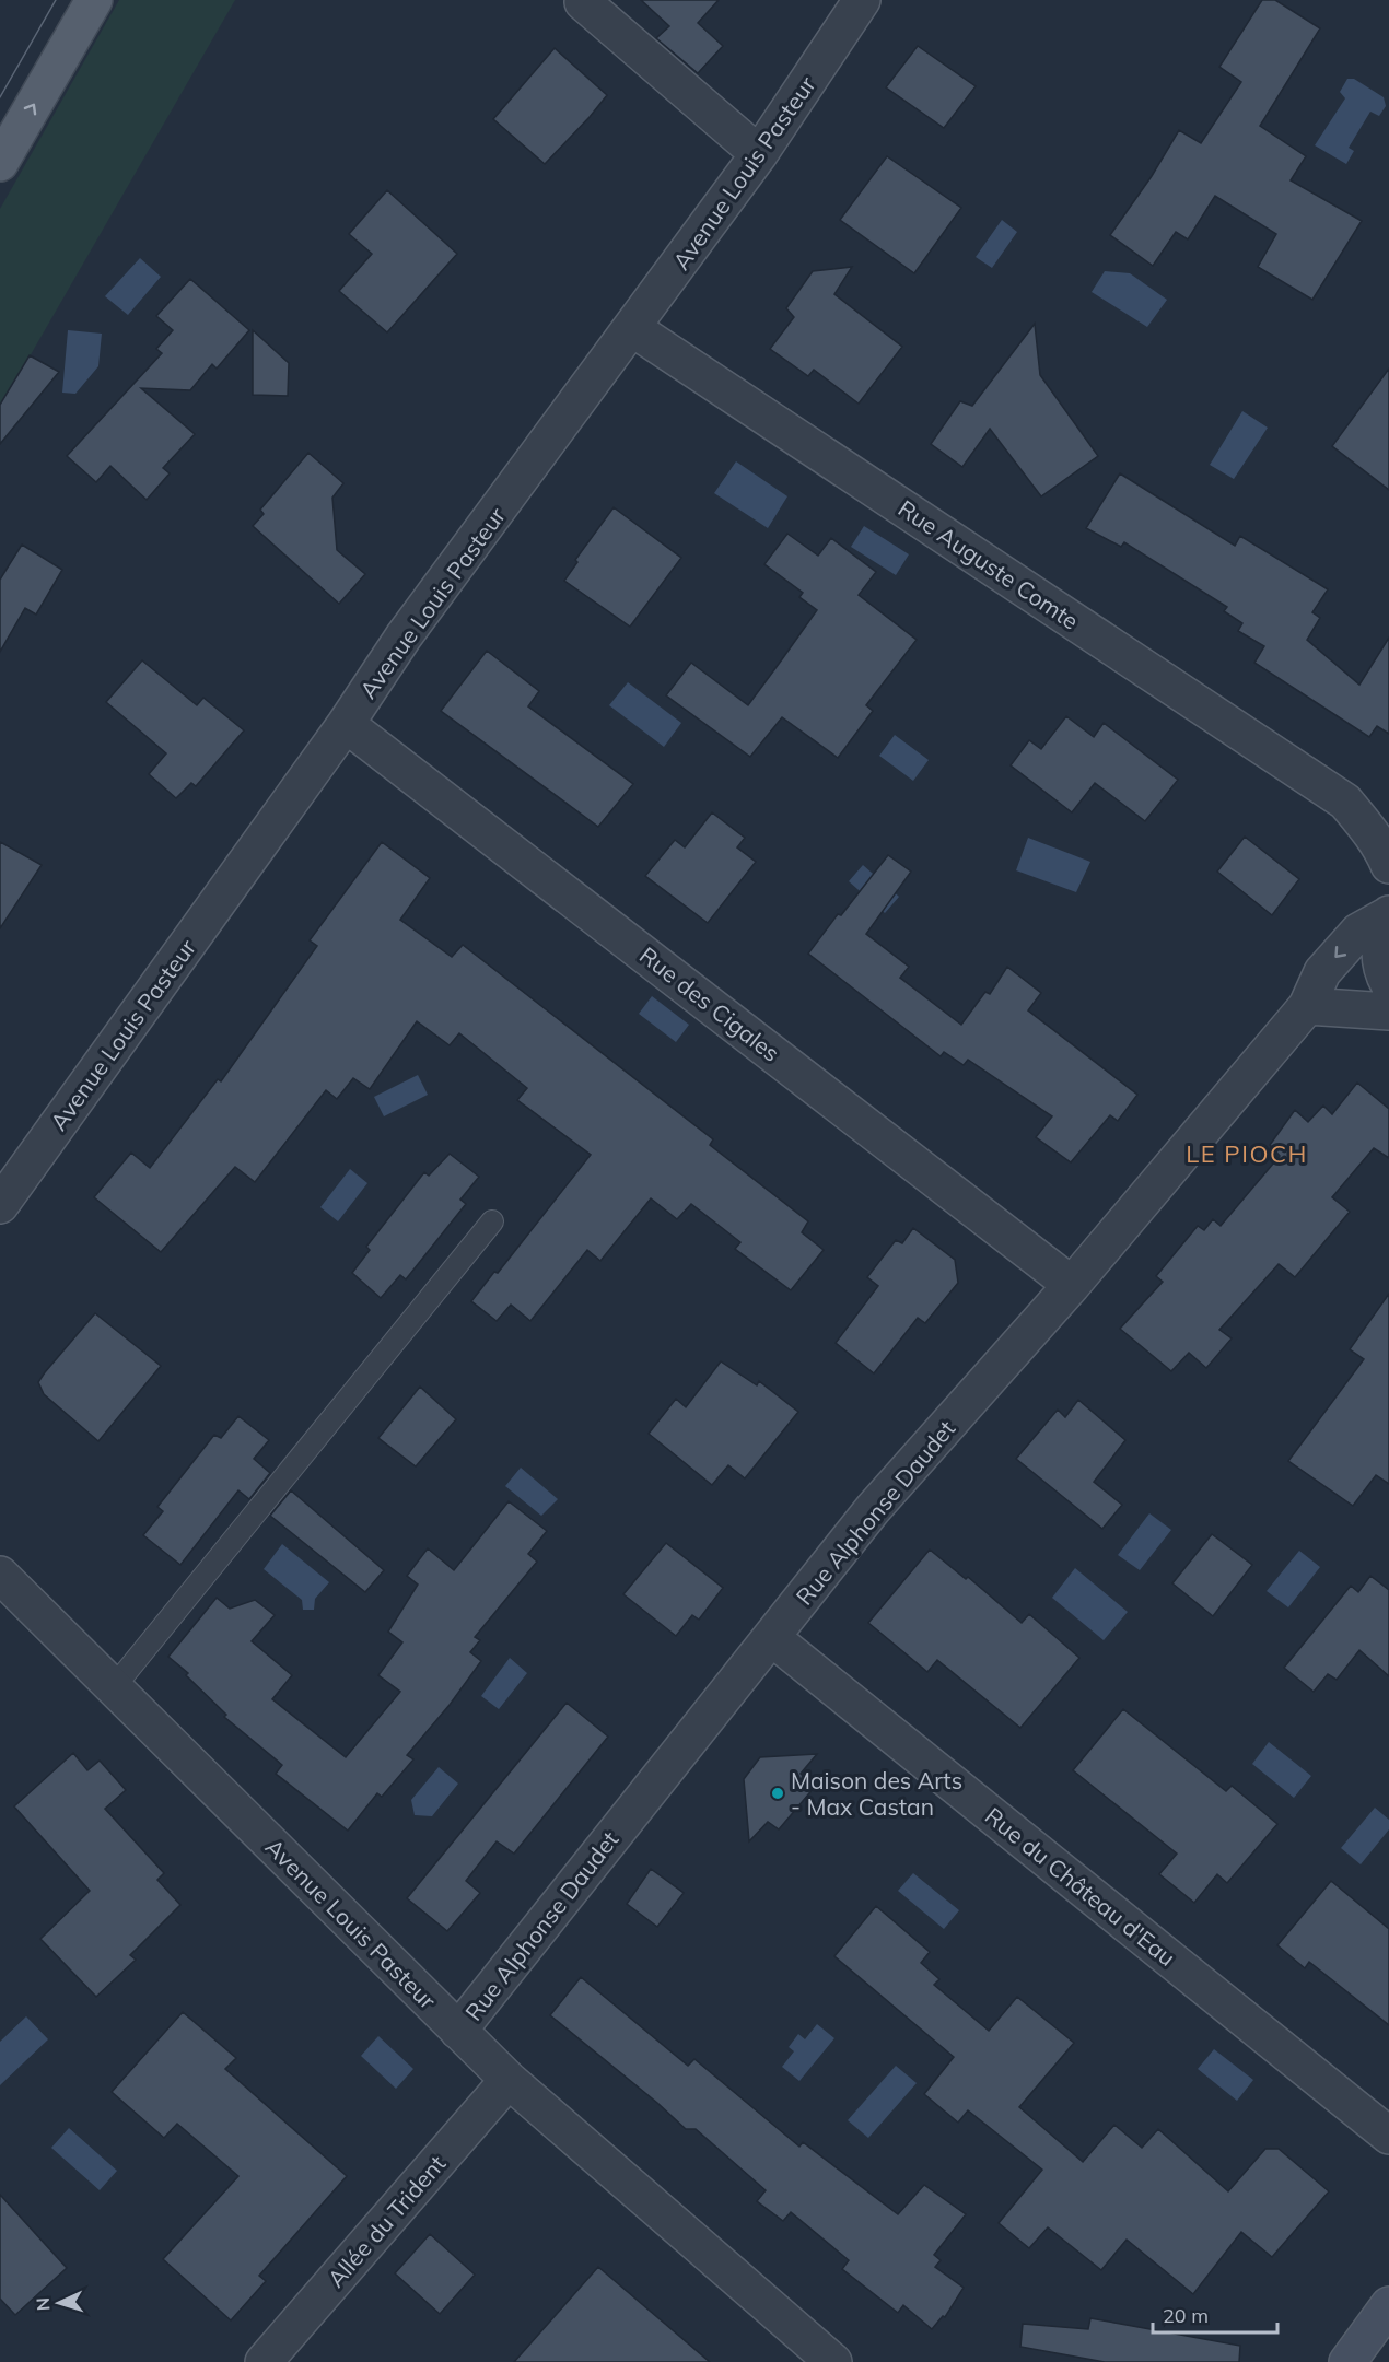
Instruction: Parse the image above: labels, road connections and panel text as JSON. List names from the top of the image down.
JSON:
{
  "streets": {
    "street": [
      "Avenue Louis Pasteur",
      "Rue Auguste Comte",
      "Rue des Cigales",
      "Rue Alphonse Daudet",
      "Rue du Château d'Eau",
      "Allée du Trident"
    ]
  },
  "crossings": [
    ["Avenue Louis Pasteur", "Rue Auguste Comte"],
    ["Avenue Louis Pasteur", "Rue des Cigales"],
    ["Avenue Louis Pasteur", "Rue Alphonse Daudet"],
    ["Avenue Louis Pasteur", "Allée du Trident"],
    ["Rue des Cigales", "Rue Alphonse Daudet"],
    ["Rue Alphonse Daudet", "Rue du Château d'Eau"]
  ],
  "districts": ["LE PIOCH"],
  "places": ["Maison des Arts - Max Castan"],
  "scale_bar": "20 m",
  "north": "left"
}
